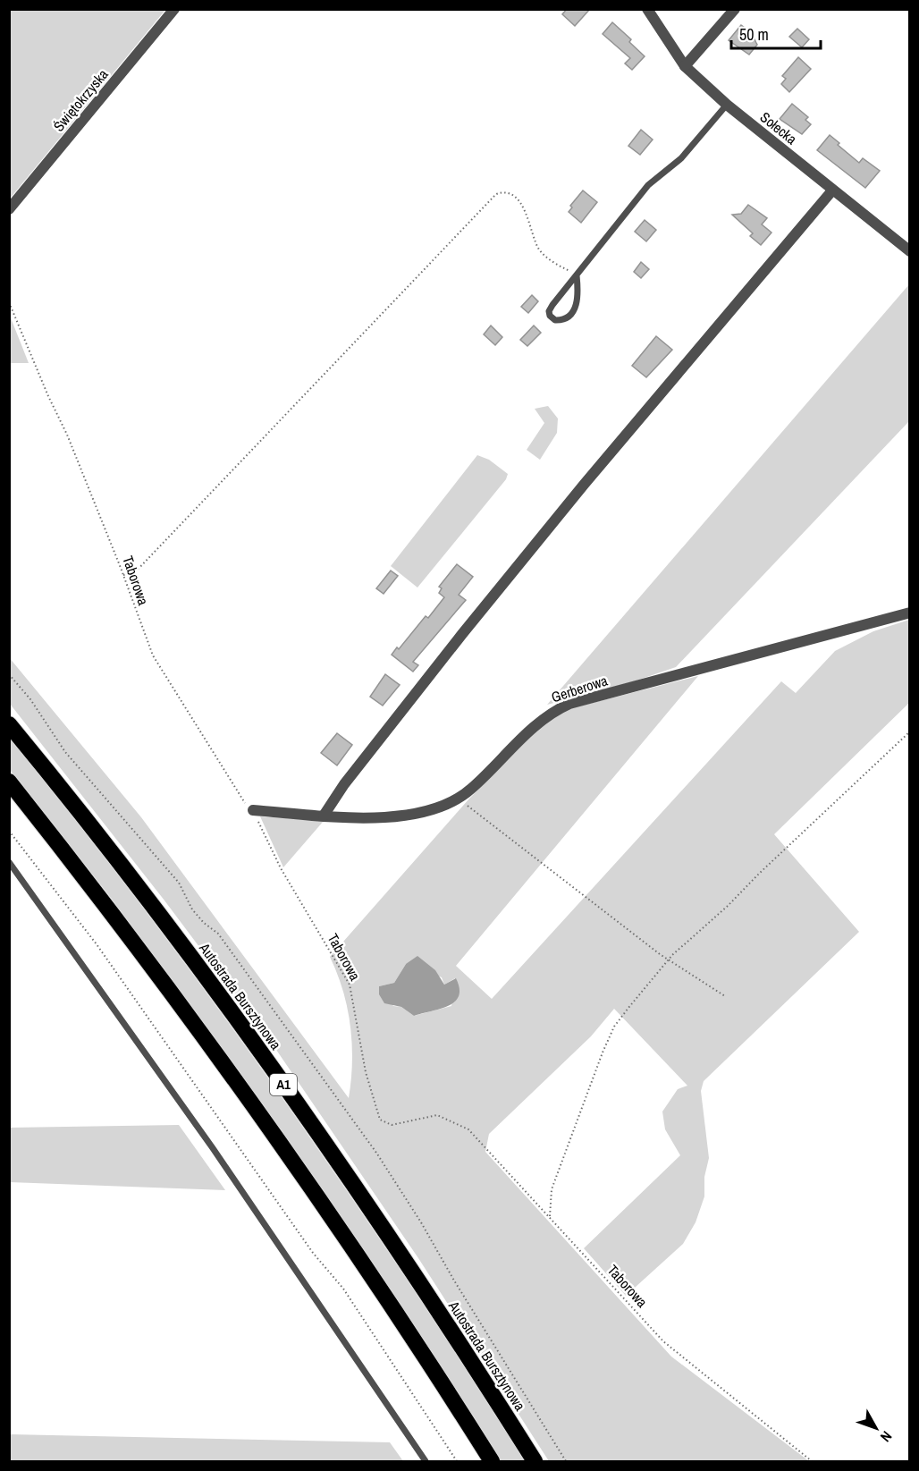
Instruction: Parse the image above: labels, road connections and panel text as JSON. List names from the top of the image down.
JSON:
{
  "streets": {
    "highway": ["Autostrada Bursztynowa", "A1"],
    "street": ["Świętokrzyska", "Sołecka", "Gerberowa"],
    "path": ["Taborowa"]
  },
  "crossings": [
    ["Taborowa", "Gerberowa"]
  ],
  "scale_bar": "50 m",
  "north": "bottom right"
}
